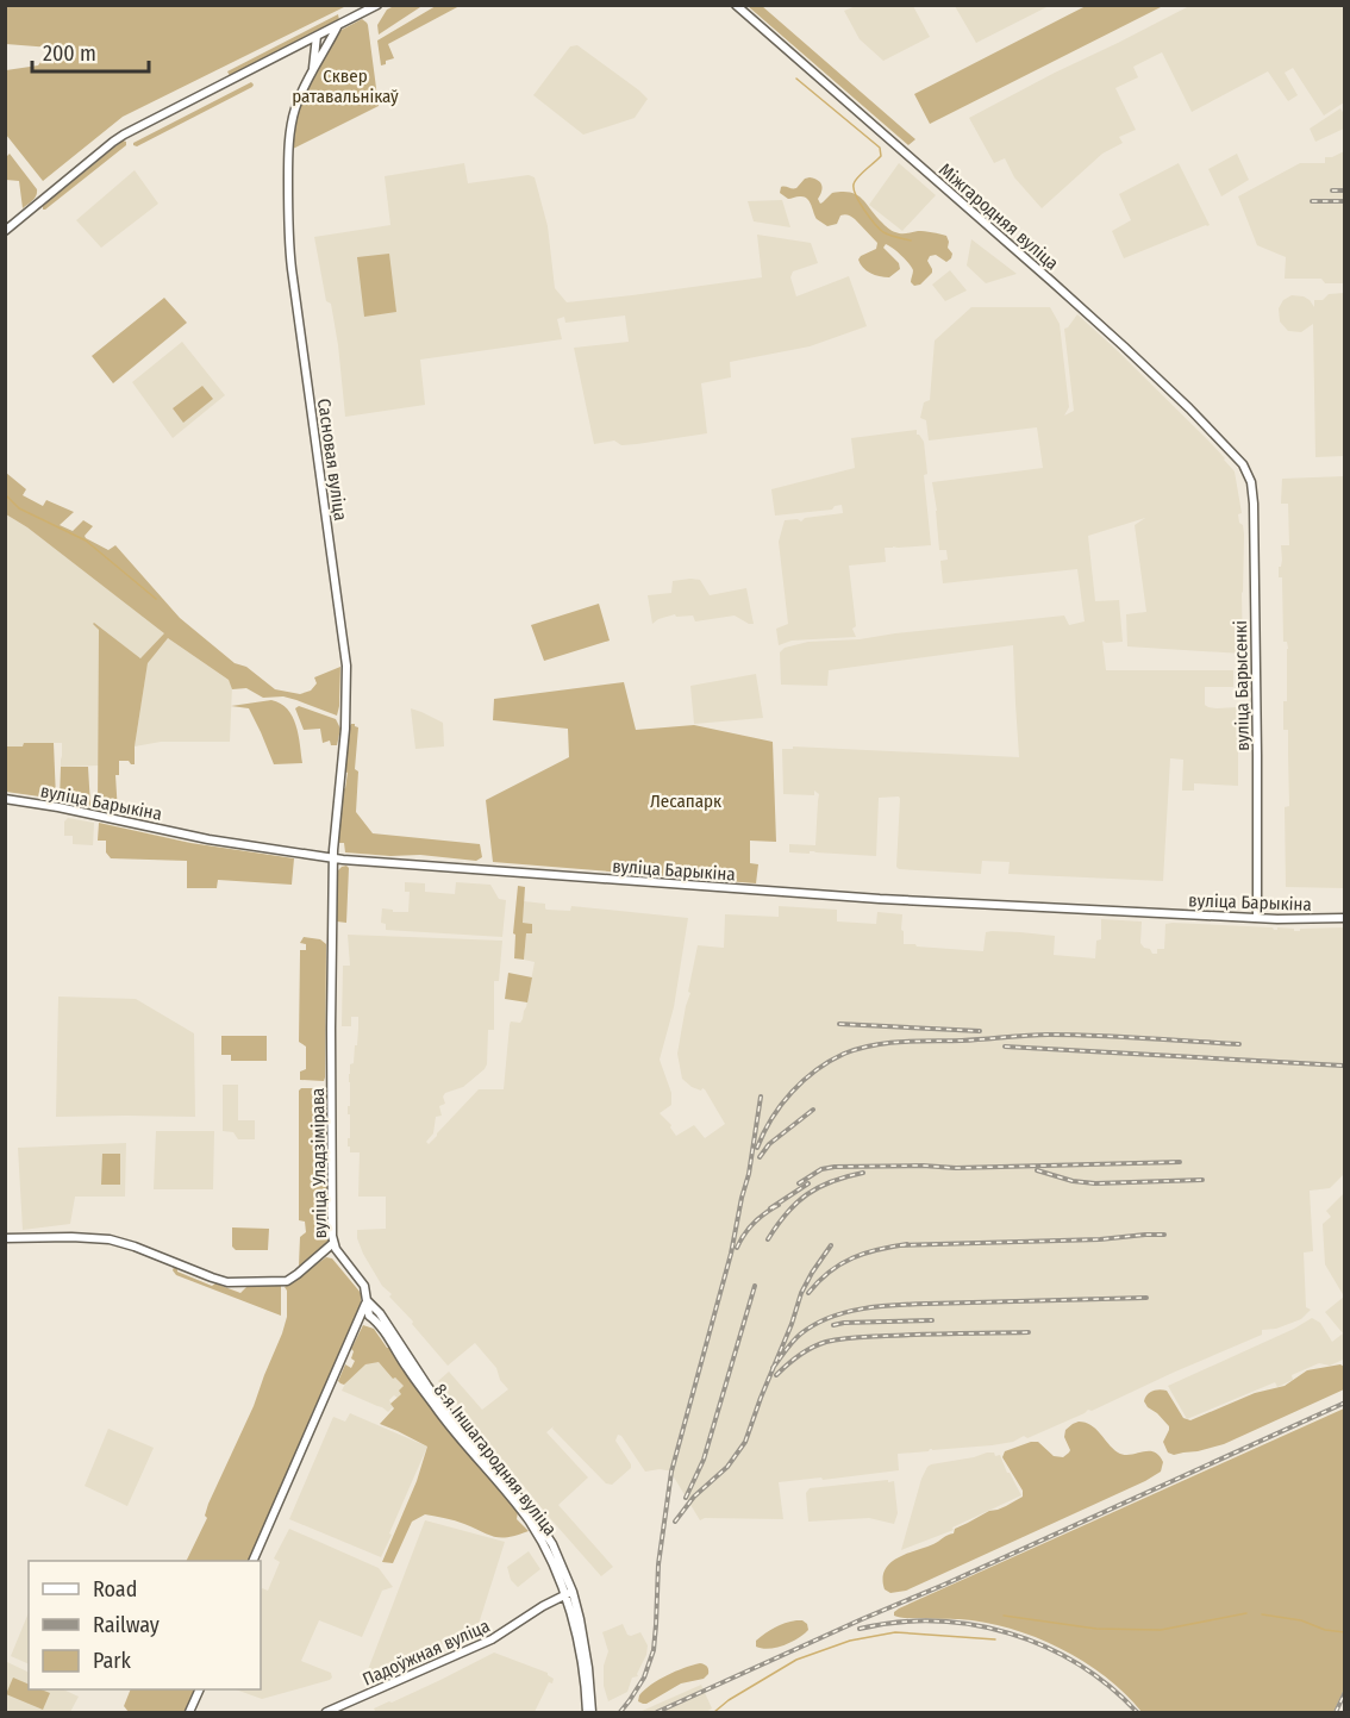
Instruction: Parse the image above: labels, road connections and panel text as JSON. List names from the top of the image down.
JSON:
{
  "streets": {
    "main road": [
      "Міжгародняя вуліца",
      "Сасновая вуліца",
      "вуліца Барысенкі",
      "вуліца Барыкіна",
      "вуліца Уладзімірава",
      "8-я Іншагародняя вуліца",
      "Падоўжная вуліца"
    ]
  },
  "crossings": [
    ["Міжгародняя вуліца", "вуліца Барысенкі"],
    ["Сасновая вуліца", "вуліца Барыкіна"],
    ["Сасновая вуліца", "вуліца Уладзімірава"],
    ["вуліца Барысенкі", "вуліца Барыкіна"],
    ["вуліца Барыкіна", "вуліца Уладзімірава"],
    ["вуліца Уладзімірава", "8-я Іншагародняя вуліца"],
    ["8-я Іншагародняя вуліца", "Падоўжная вуліца"]
  ],
  "parks": ["Сквер ратавальнікаў", "Лесапарк"],
  "legend": ["Road", "Railway", "Park"],
  "scale_bar": "200 m"
}
